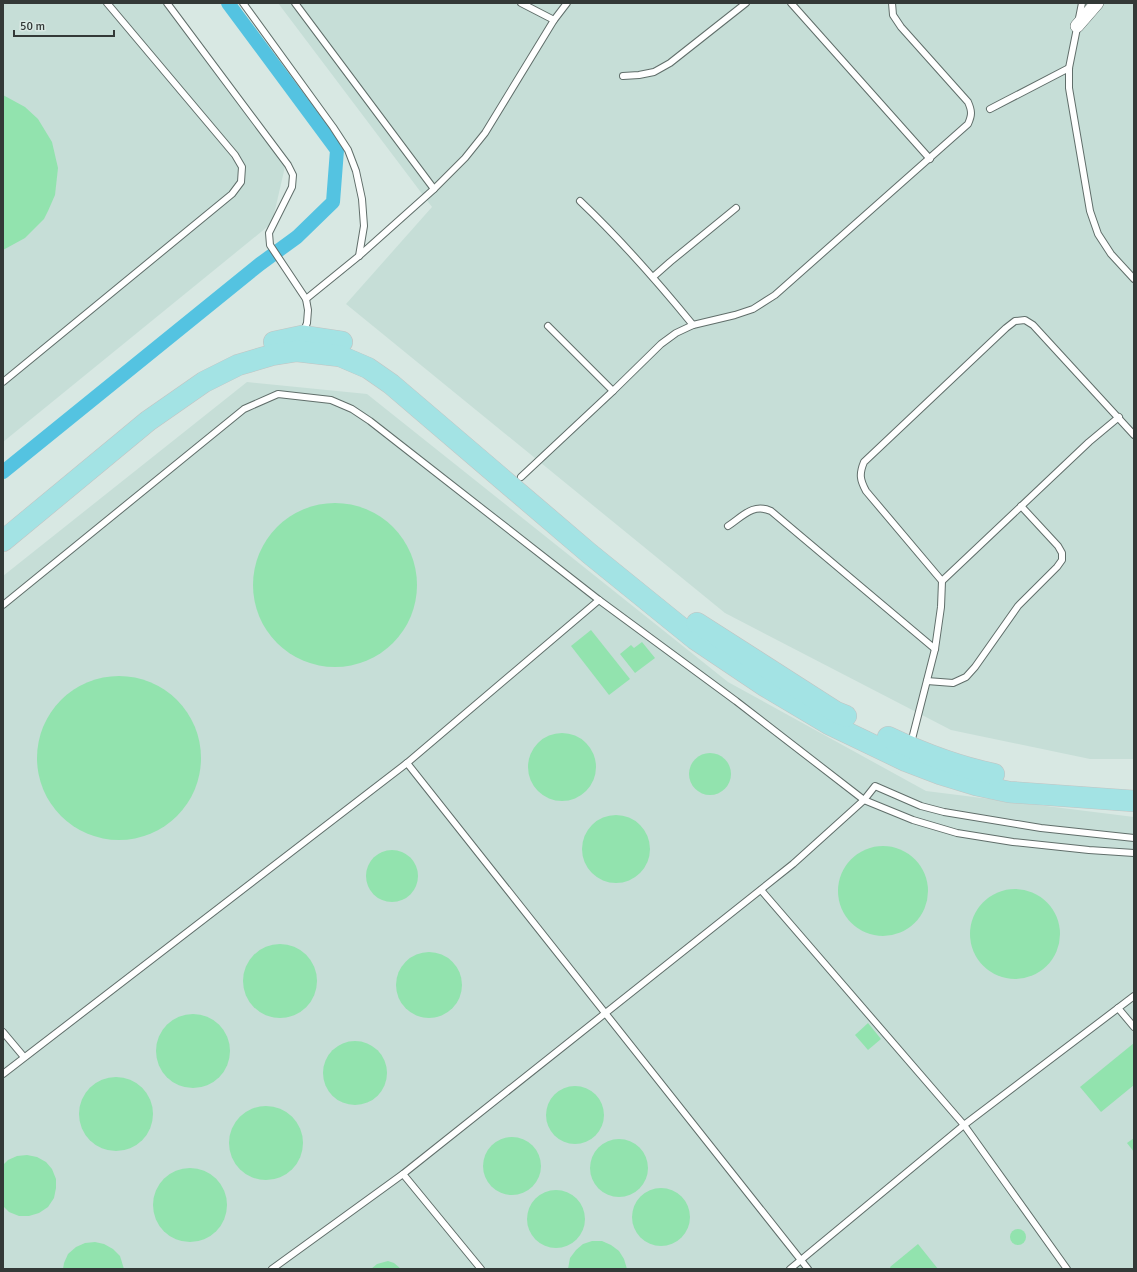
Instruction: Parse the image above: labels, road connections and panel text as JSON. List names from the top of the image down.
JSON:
{
  "scale_bar": "50 m"
}
